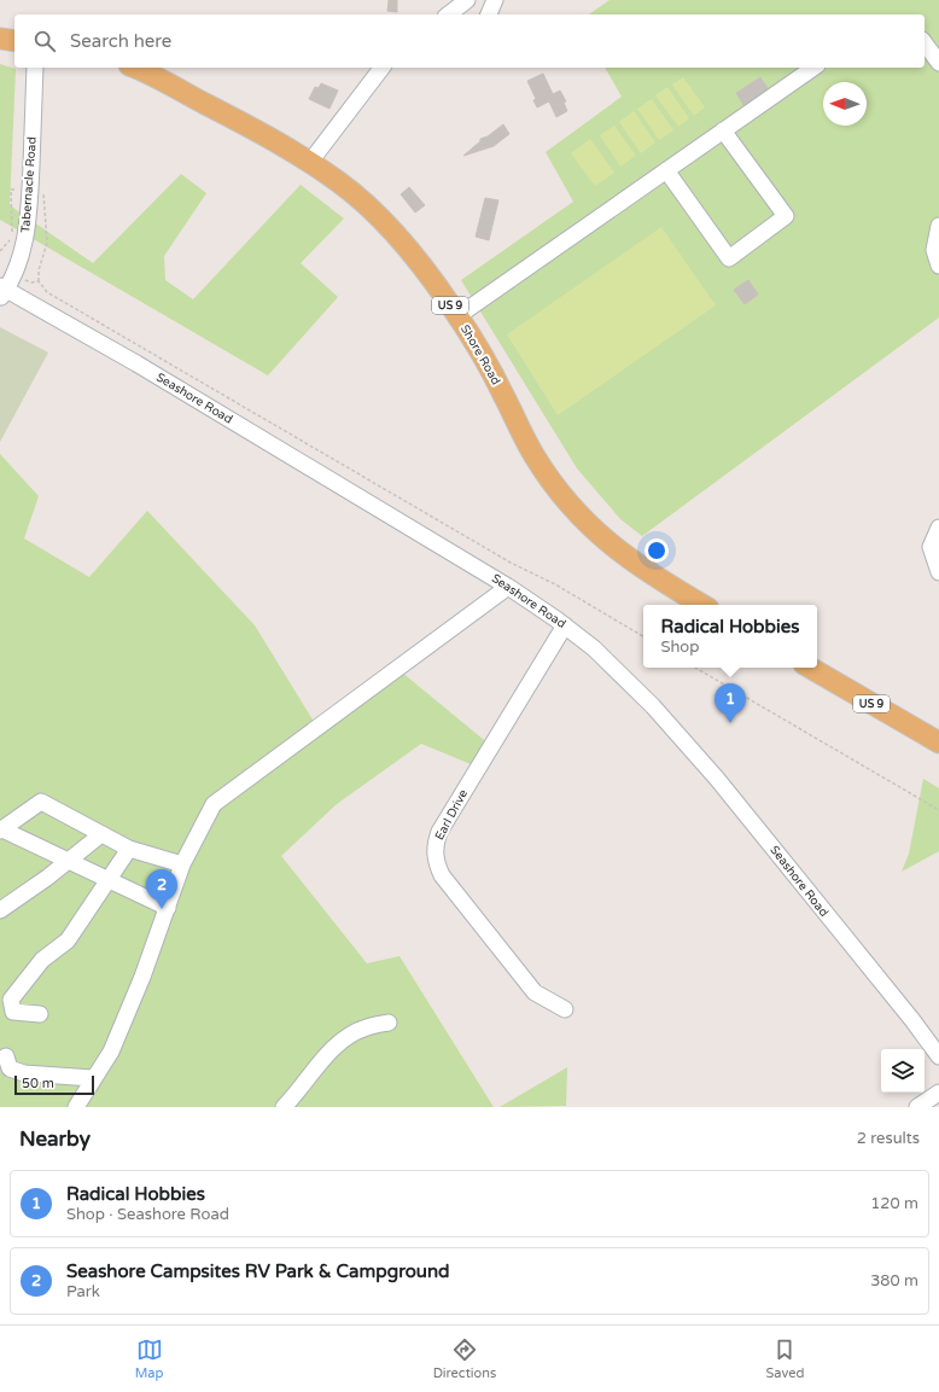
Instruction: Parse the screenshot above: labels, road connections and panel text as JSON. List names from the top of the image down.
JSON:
{
  "streets": {
    "main road": ["US 9", "Shore Road"],
    "street": ["Tabernacle Road", "Seashore Road", "Earl Drive"]
  },
  "crossings": [
    ["Tabernacle Road", "Seashore Road"],
    ["Seashore Road", "Earl Drive"]
  ],
  "scale_bar": "50 m",
  "north": "left",
  "page": {
    "search": "Search here",
    "popup": ["Radical Hobbies", "Shop"],
    "pins": ["1", "2"],
    "scale": "50 m",
    "heading": ["Nearby", "2 results"],
    "list": [
      {
        "mark": "1",
        "name": "Radical Hobbies",
        "note": "Shop · Seashore Road",
        "value": "120 m"
      },
      {
        "mark": "2",
        "name": "Seashore Campsites RV Park & Campground",
        "note": "Park",
        "value": "380 m"
      }
    ],
    "nav": ["Map", "Directions", "Saved"]
  }
}
